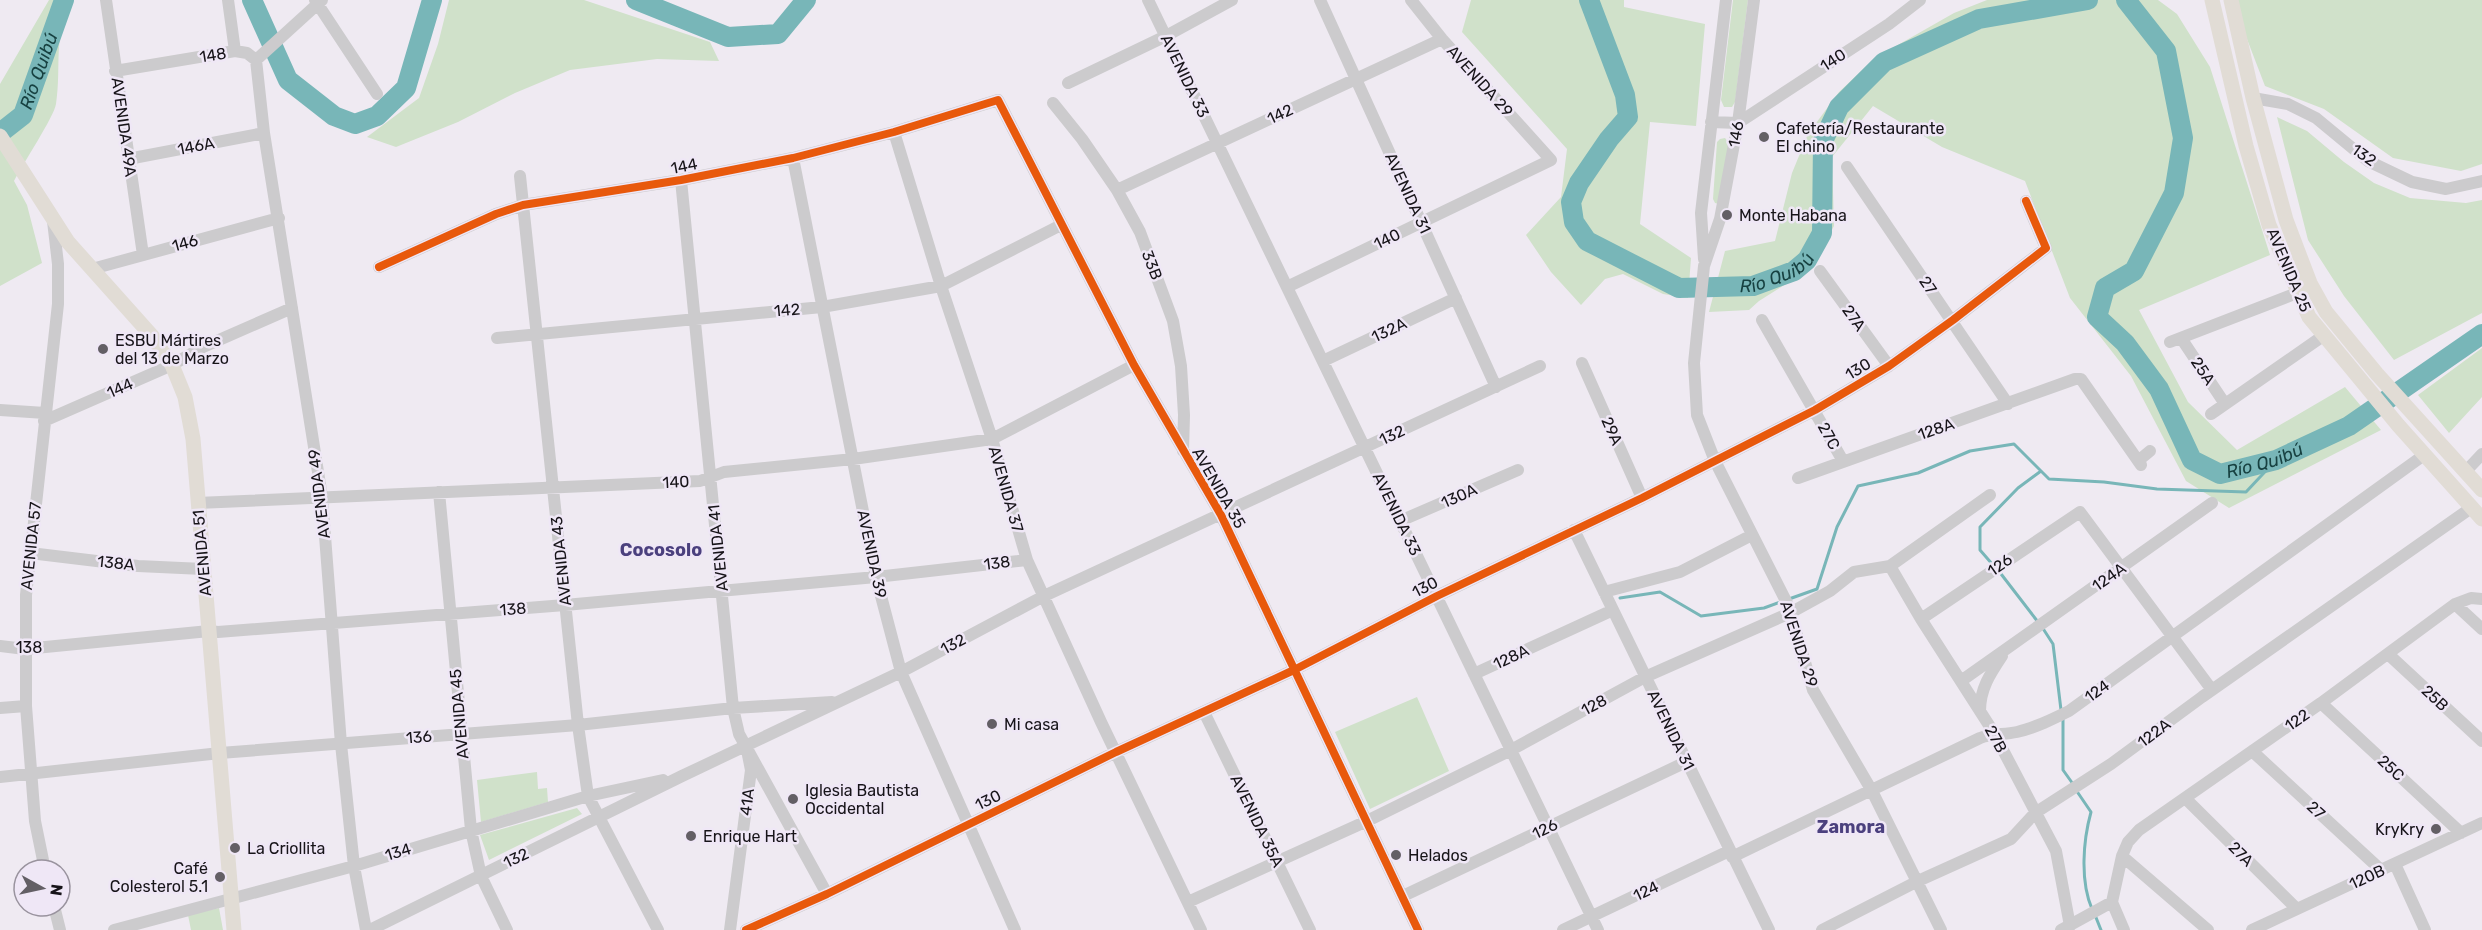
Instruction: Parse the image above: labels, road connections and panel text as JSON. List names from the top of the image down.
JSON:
{
  "streets": {
    "main road": ["AVENIDA 25", "AVENIDA 51"],
    "street": [
      "148",
      "140",
      "AVENIDA 33",
      "AVENIDA 29",
      "142",
      "AVENIDA 49A",
      "146",
      "146A",
      "132",
      "144",
      "AVENIDA 31",
      "33B",
      "27",
      "27A",
      "132A",
      "130",
      "25A",
      "128A",
      "29A",
      "27C",
      "AVENIDA 35",
      "AVENIDA 37",
      "AVENIDA 49",
      "130A",
      "AVENIDA 57",
      "AVENIDA 41",
      "AVENIDA 39",
      "AVENIDA 43",
      "138A",
      "138",
      "126",
      "124A",
      "124",
      "25B",
      "128",
      "AVENIDA 45",
      "122",
      "122A",
      "136",
      "27B",
      "25C",
      "41A",
      "AVENIDA 35A",
      "134",
      "120B"
    ]
  },
  "crossings": [
    ["148", "AVENIDA 49A"],
    ["148", "AVENIDA 49"],
    ["140", "AVENIDA 33"],
    ["140", "AVENIDA 29"],
    ["140", "146"],
    ["140", "AVENIDA 31"],
    ["140", "AVENIDA 35"],
    ["140", "AVENIDA 37"],
    ["140", "AVENIDA 49"],
    ["140", "AVENIDA 41"],
    ["140", "AVENIDA 51"],
    ["140", "AVENIDA 39"],
    ["140", "AVENIDA 43"],
    ["140", "AVENIDA 45"],
    ["AVENIDA 33", "142"],
    ["AVENIDA 33", "132"],
    ["AVENIDA 33", "132A"],
    ["AVENIDA 33", "130"],
    ["AVENIDA 33", "128A"],
    ["AVENIDA 33", "130A"],
    ["AVENIDA 33", "126"],
    ["AVENIDA 33", "124"],
    ["AVENIDA 33", "128"],
    ["AVENIDA 29", "142"],
    ["AVENIDA 29", "146"],
    ["AVENIDA 29", "130"],
    ["AVENIDA 29", "124"],
    ["AVENIDA 29", "128"],
    ["AVENIDA 29", "122A"],
    ["142", "AVENIDA 31"],
    ["142", "33B"],
    ["142", "AVENIDA 35"],
    ["142", "AVENIDA 37"],
    ["142", "AVENIDA 41"],
    ["142", "AVENIDA 39"],
    ["142", "AVENIDA 43"],
    ["AVENIDA 49A", "146"],
    ["AVENIDA 49A", "146A"],
    ["146", "AVENIDA 49"],
    ["146", "AVENIDA 51"],
    ["146A", "AVENIDA 49"],
    ["132", "AVENIDA 31"],
    ["132", "AVENIDA 25"],
    ["132", "AVENIDA 35"],
    ["132", "AVENIDA 37"],
    ["132", "AVENIDA 49"],
    ["132", "AVENIDA 41"],
    ["132", "AVENIDA 39"],
    ["132", "AVENIDA 43"],
    ["132", "AVENIDA 45"],
    ["132", "136"],
    ["132", "41A"],
    ["132", "134"],
    ["144", "AVENIDA 35"],
    ["144", "AVENIDA 37"],
    ["144", "AVENIDA 49"],
    ["144", "AVENIDA 57"],
    ["144", "AVENIDA 41"],
    ["144", "AVENIDA 51"],
    ["144", "AVENIDA 39"],
    ["144", "AVENIDA 43"],
    ["AVENIDA 31", "132A"],
    ["AVENIDA 31", "130"],
    ["AVENIDA 31", "128A"],
    ["AVENIDA 31", "126"],
    ["AVENIDA 31", "124"],
    ["AVENIDA 31", "128"],
    ["33B", "AVENIDA 35"],
    ["AVENIDA 25", "25A"],
    ["AVENIDA 25", "124"],
    ["AVENIDA 25", "122A"],
    ["27", "130"],
    ["27", "128A"],
    ["27", "122"],
    ["27", "120B"],
    ["27A", "130"],
    ["27A", "122"],
    ["27A", "120B"],
    ["130", "29A"],
    ["130", "27C"],
    ["130", "AVENIDA 35"],
    ["130", "AVENIDA 37"],
    ["130", "AVENIDA 41"],
    ["130", "AVENIDA 39"],
    ["130", "AVENIDA 35A"],
    ["128A", "27C"],
    ["AVENIDA 35", "126"],
    ["AVENIDA 35", "128"],
    ["AVENIDA 37", "138"],
    ["AVENIDA 37", "128"],
    ["AVENIDA 49", "138"],
    ["AVENIDA 49", "136"],
    ["AVENIDA 49", "134"],
    ["AVENIDA 57", "AVENIDA 51"],
    ["AVENIDA 57", "138A"],
    ["AVENIDA 57", "138"],
    ["AVENIDA 57", "136"],
    ["AVENIDA 41", "138"],
    ["AVENIDA 41", "136"],
    ["AVENIDA 41", "41A"],
    ["AVENIDA 51", "138A"],
    ["AVENIDA 51", "138"],
    ["AVENIDA 51", "136"],
    ["AVENIDA 51", "134"],
    ["AVENIDA 39", "138"],
    ["AVENIDA 43", "138"],
    ["AVENIDA 43", "136"],
    ["AVENIDA 43", "134"],
    ["138", "AVENIDA 45"],
    ["126", "124A"],
    ["126", "27B"],
    ["124A", "27B"],
    ["124", "27B"],
    ["25B", "122"],
    ["128", "27B"],
    ["128", "AVENIDA 35A"],
    ["AVENIDA 45", "136"],
    ["AVENIDA 45", "134"],
    ["122", "25C"],
    ["122A", "27B"],
    ["25C", "120B"]
  ],
  "districts": ["Cocosolo", "Zamora"],
  "water": ["Río Quibú"],
  "places": [
    "Cafetería/Restaurante El chino",
    "Monte Habana",
    "ESBU Mártires del 13 de Marzo",
    "Mi casa",
    "Iglesia Bautista Occidental",
    "KryKry",
    "Enrique Hart",
    "La Criollita",
    "Helados",
    "Café Colesterol 5.1"
  ],
  "north": "right"
}
